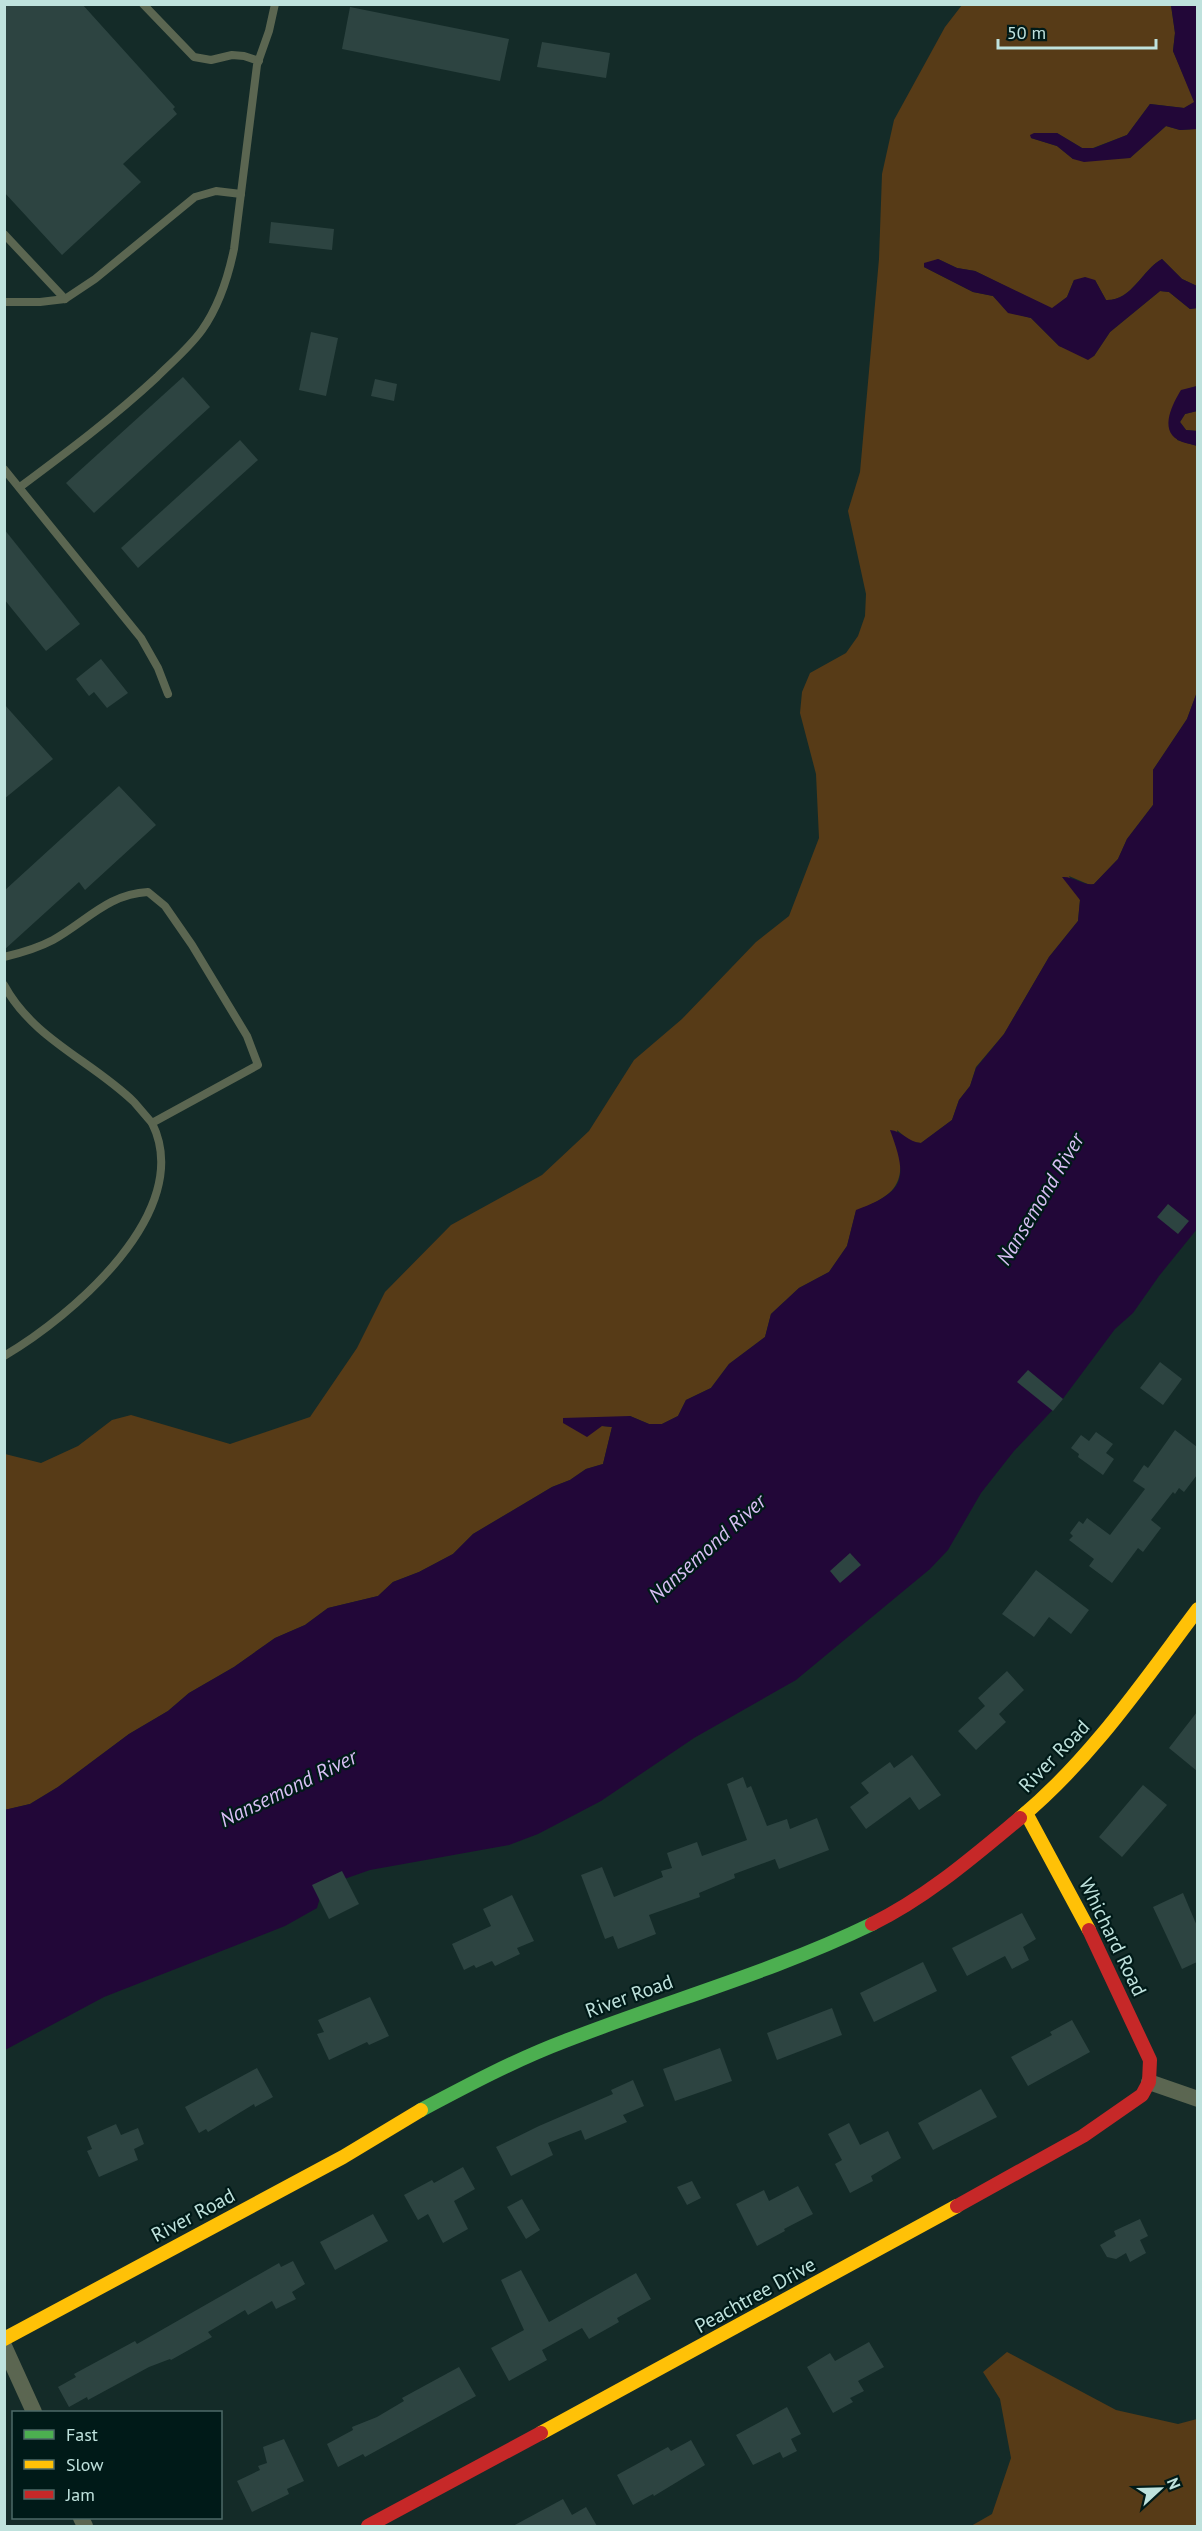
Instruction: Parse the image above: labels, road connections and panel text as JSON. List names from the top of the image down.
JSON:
{
  "streets": {
    "street": ["River Road", "Whichard Road", "Peachtree Drive"]
  },
  "crossings": [
    ["River Road", "Whichard Road"],
    ["Whichard Road", "Peachtree Drive"]
  ],
  "water": ["Nansemond River"],
  "legend": ["Fast", "Slow", "Jam"],
  "scale_bar": "50 m",
  "north": "right"
}
